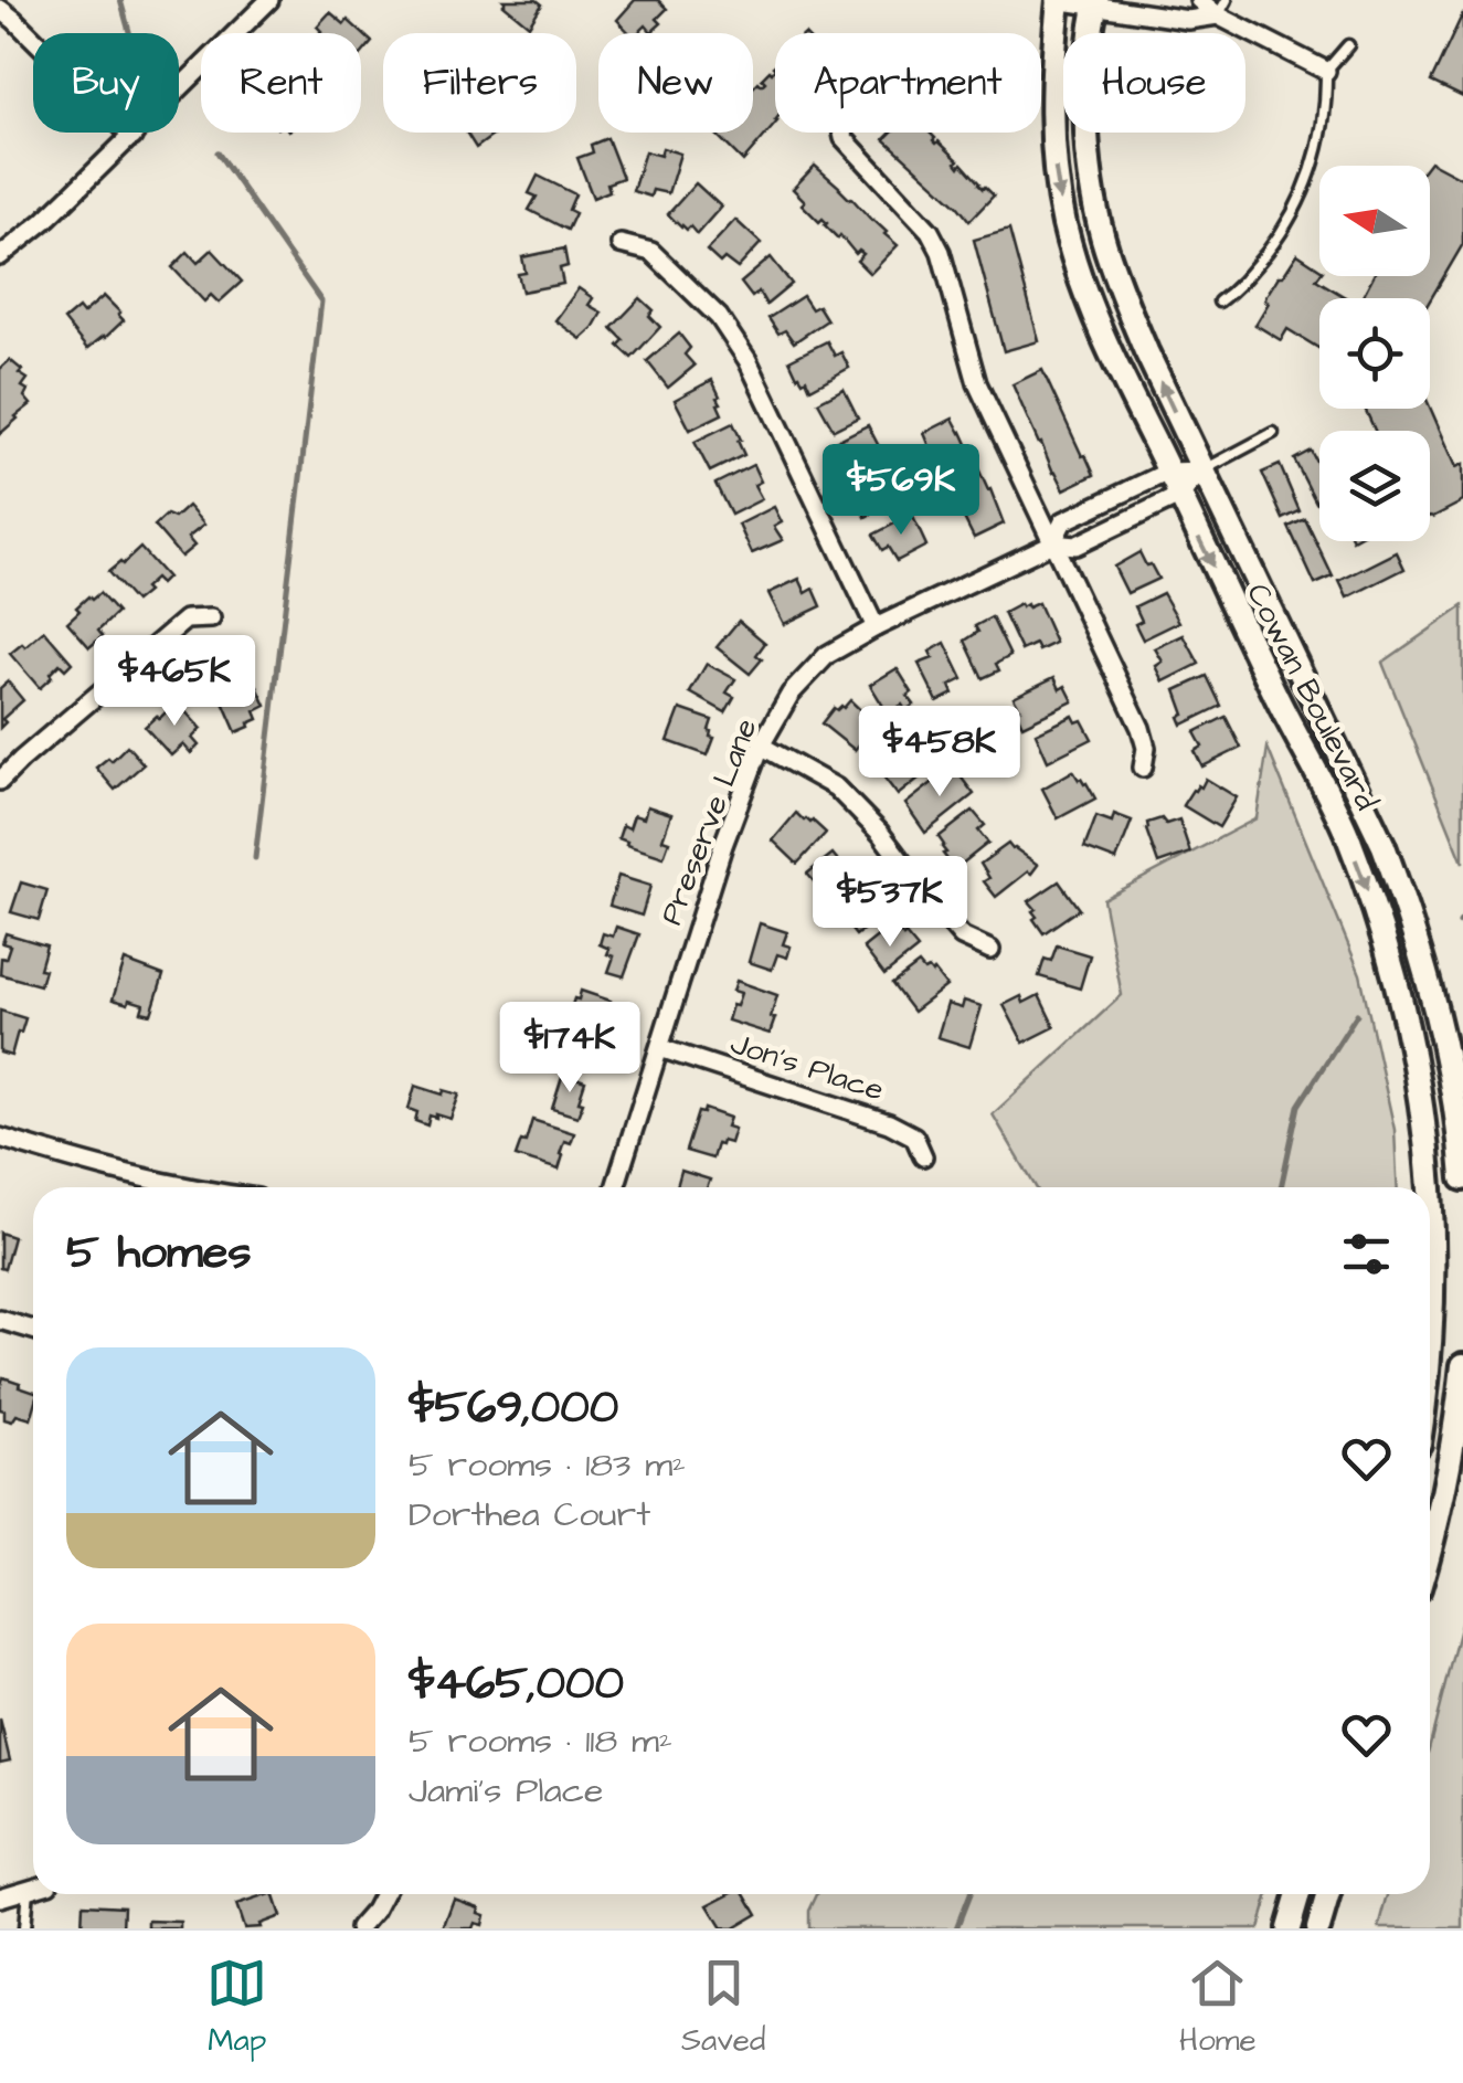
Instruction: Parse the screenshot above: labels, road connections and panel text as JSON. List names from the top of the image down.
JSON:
{
  "streets": {
    "main road": ["Cowan Boulevard"],
    "street": ["Preserve Lane", "Jon's Place"]
  },
  "crossings": [
    ["Cowan Boulevard", "Preserve Lane"],
    ["Preserve Lane", "Jon's Place"]
  ],
  "north": "left",
  "page": {
    "chip": [
      "Buy",
      "Rent",
      "Filters",
      "New",
      "Apartment",
      "House"
    ],
    "price": [
      "$569K",
      "$465K",
      "$458K",
      "$537K",
      "$174K"
    ],
    "heading": "5 homes",
    "list": [
      {
        "name": "$569,000",
        "note": "5 rooms · 183 m² · Dorthea Court"
      },
      {
        "name": "$465,000",
        "note": "5 rooms · 118 m² · Jami's Place"
      }
    ],
    "tabs": ["Map", "Saved", "Home"]
  }
}
